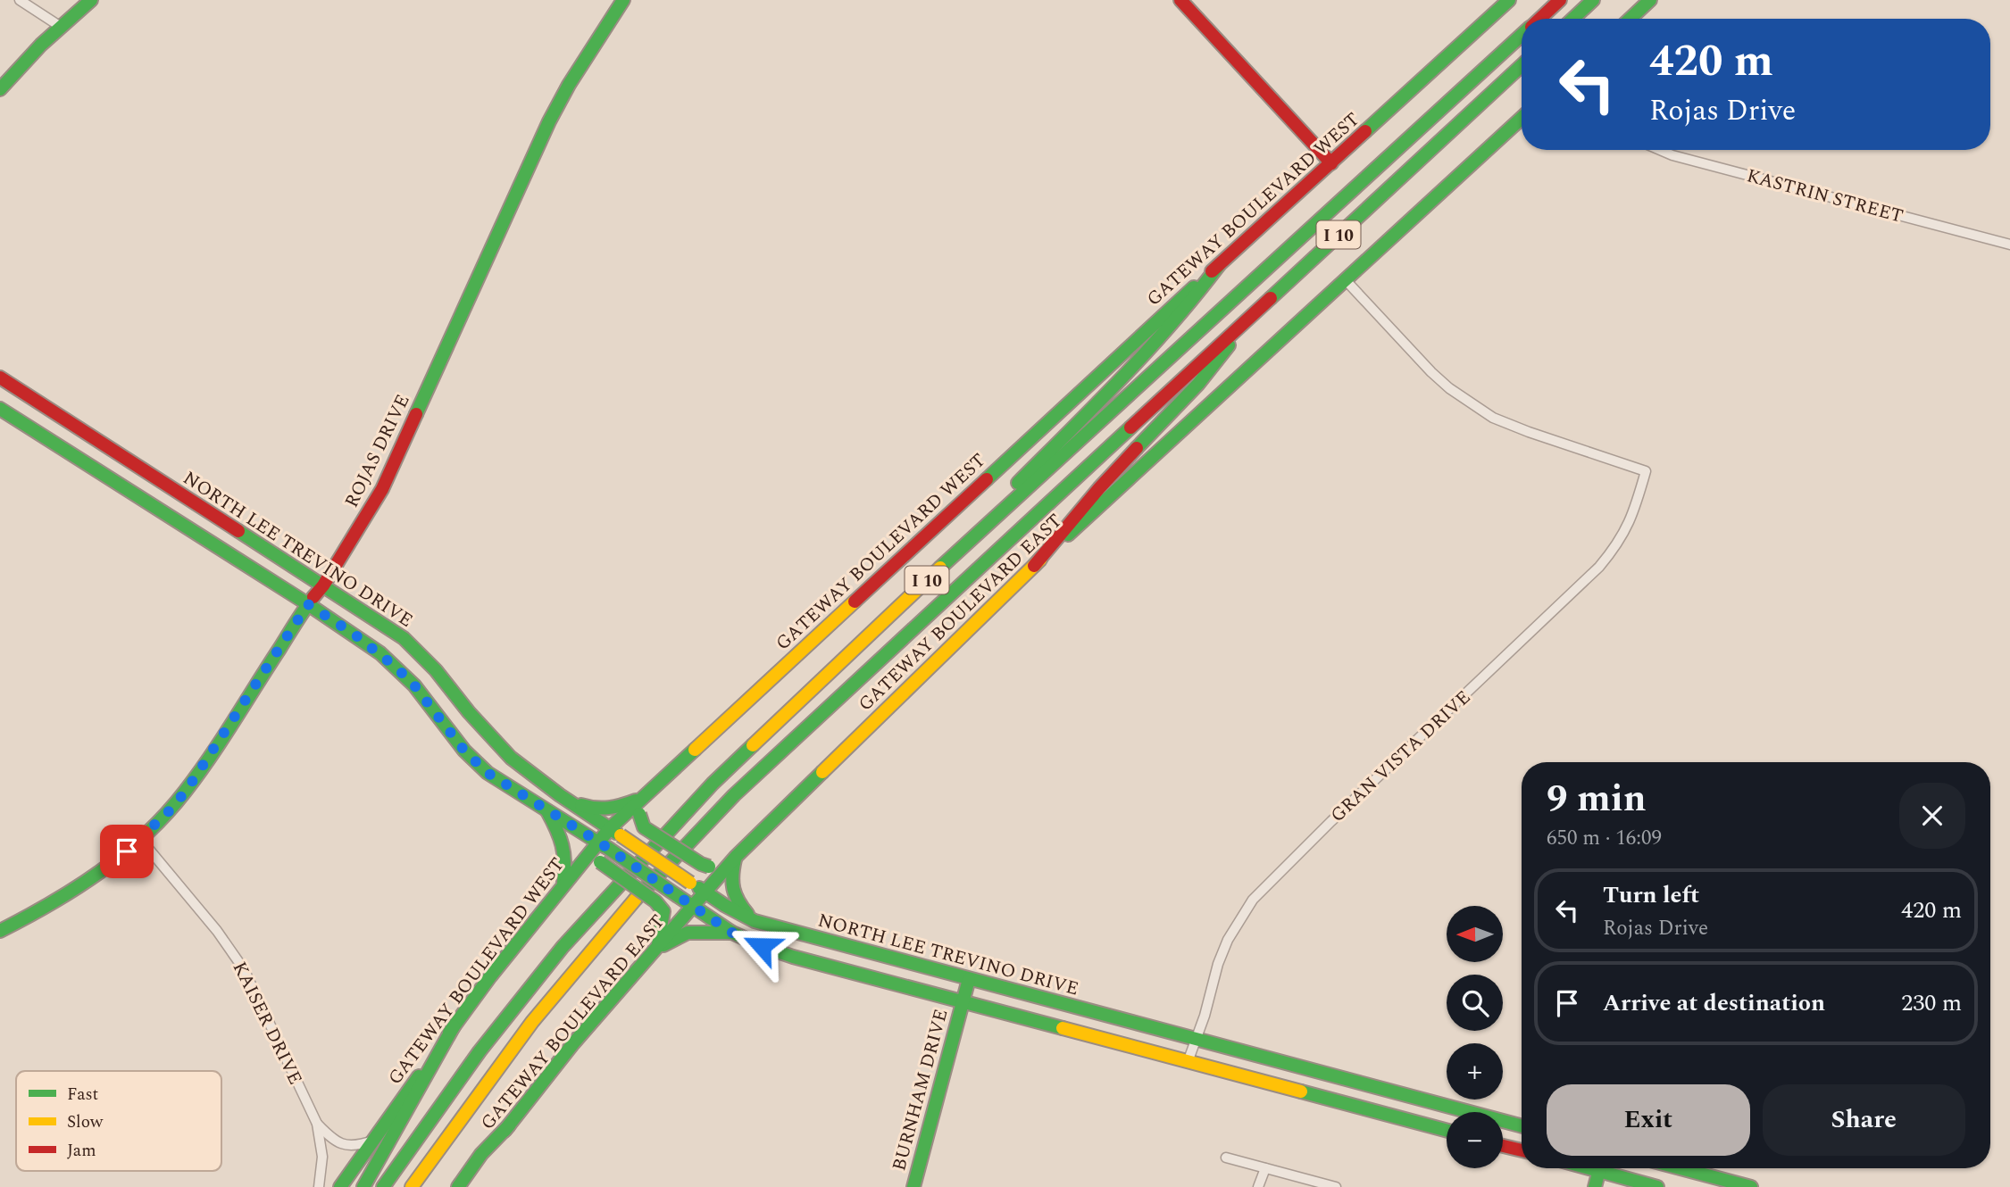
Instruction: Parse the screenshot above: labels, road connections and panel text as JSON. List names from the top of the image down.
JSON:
{
  "streets": {
    "main road": [
      "GATEWAY BOULEVARD WEST",
      "I 10",
      "ROJAS DRIVE",
      "NORTH LEE TREVINO DRIVE",
      "GATEWAY BOULEVARD EAST",
      "BURNHAM DRIVE"
    ],
    "street": ["KASTRIN STREET", "GRAN VISTA DRIVE", "KAISER DRIVE"]
  },
  "crossings": [
    ["GATEWAY BOULEVARD WEST", "NORTH LEE TREVINO DRIVE"],
    ["GATEWAY BOULEVARD WEST", "KAISER DRIVE"],
    ["ROJAS DRIVE", "NORTH LEE TREVINO DRIVE"],
    ["ROJAS DRIVE", "KAISER DRIVE"],
    ["NORTH LEE TREVINO DRIVE", "GATEWAY BOULEVARD EAST"],
    ["NORTH LEE TREVINO DRIVE", "GRAN VISTA DRIVE"],
    ["NORTH LEE TREVINO DRIVE", "BURNHAM DRIVE"],
    ["GATEWAY BOULEVARD EAST", "GRAN VISTA DRIVE"]
  ],
  "legend": ["Fast", "Slow", "Jam"],
  "north": "left",
  "page": {
    "turn": ["420 m", "Rojas Drive"],
    "heading": ["9 min", "650 m · 16:09"],
    "list": [
      {
        "name": "Turn left",
        "note": "Rojas Drive",
        "value": "420 m"
      },
      {
        "name": "Arrive at destination",
        "value": "230 m"
      }
    ],
    "map_buttons": ["+", "−"],
    "buttons": ["Exit", "Share"]
  }
}
